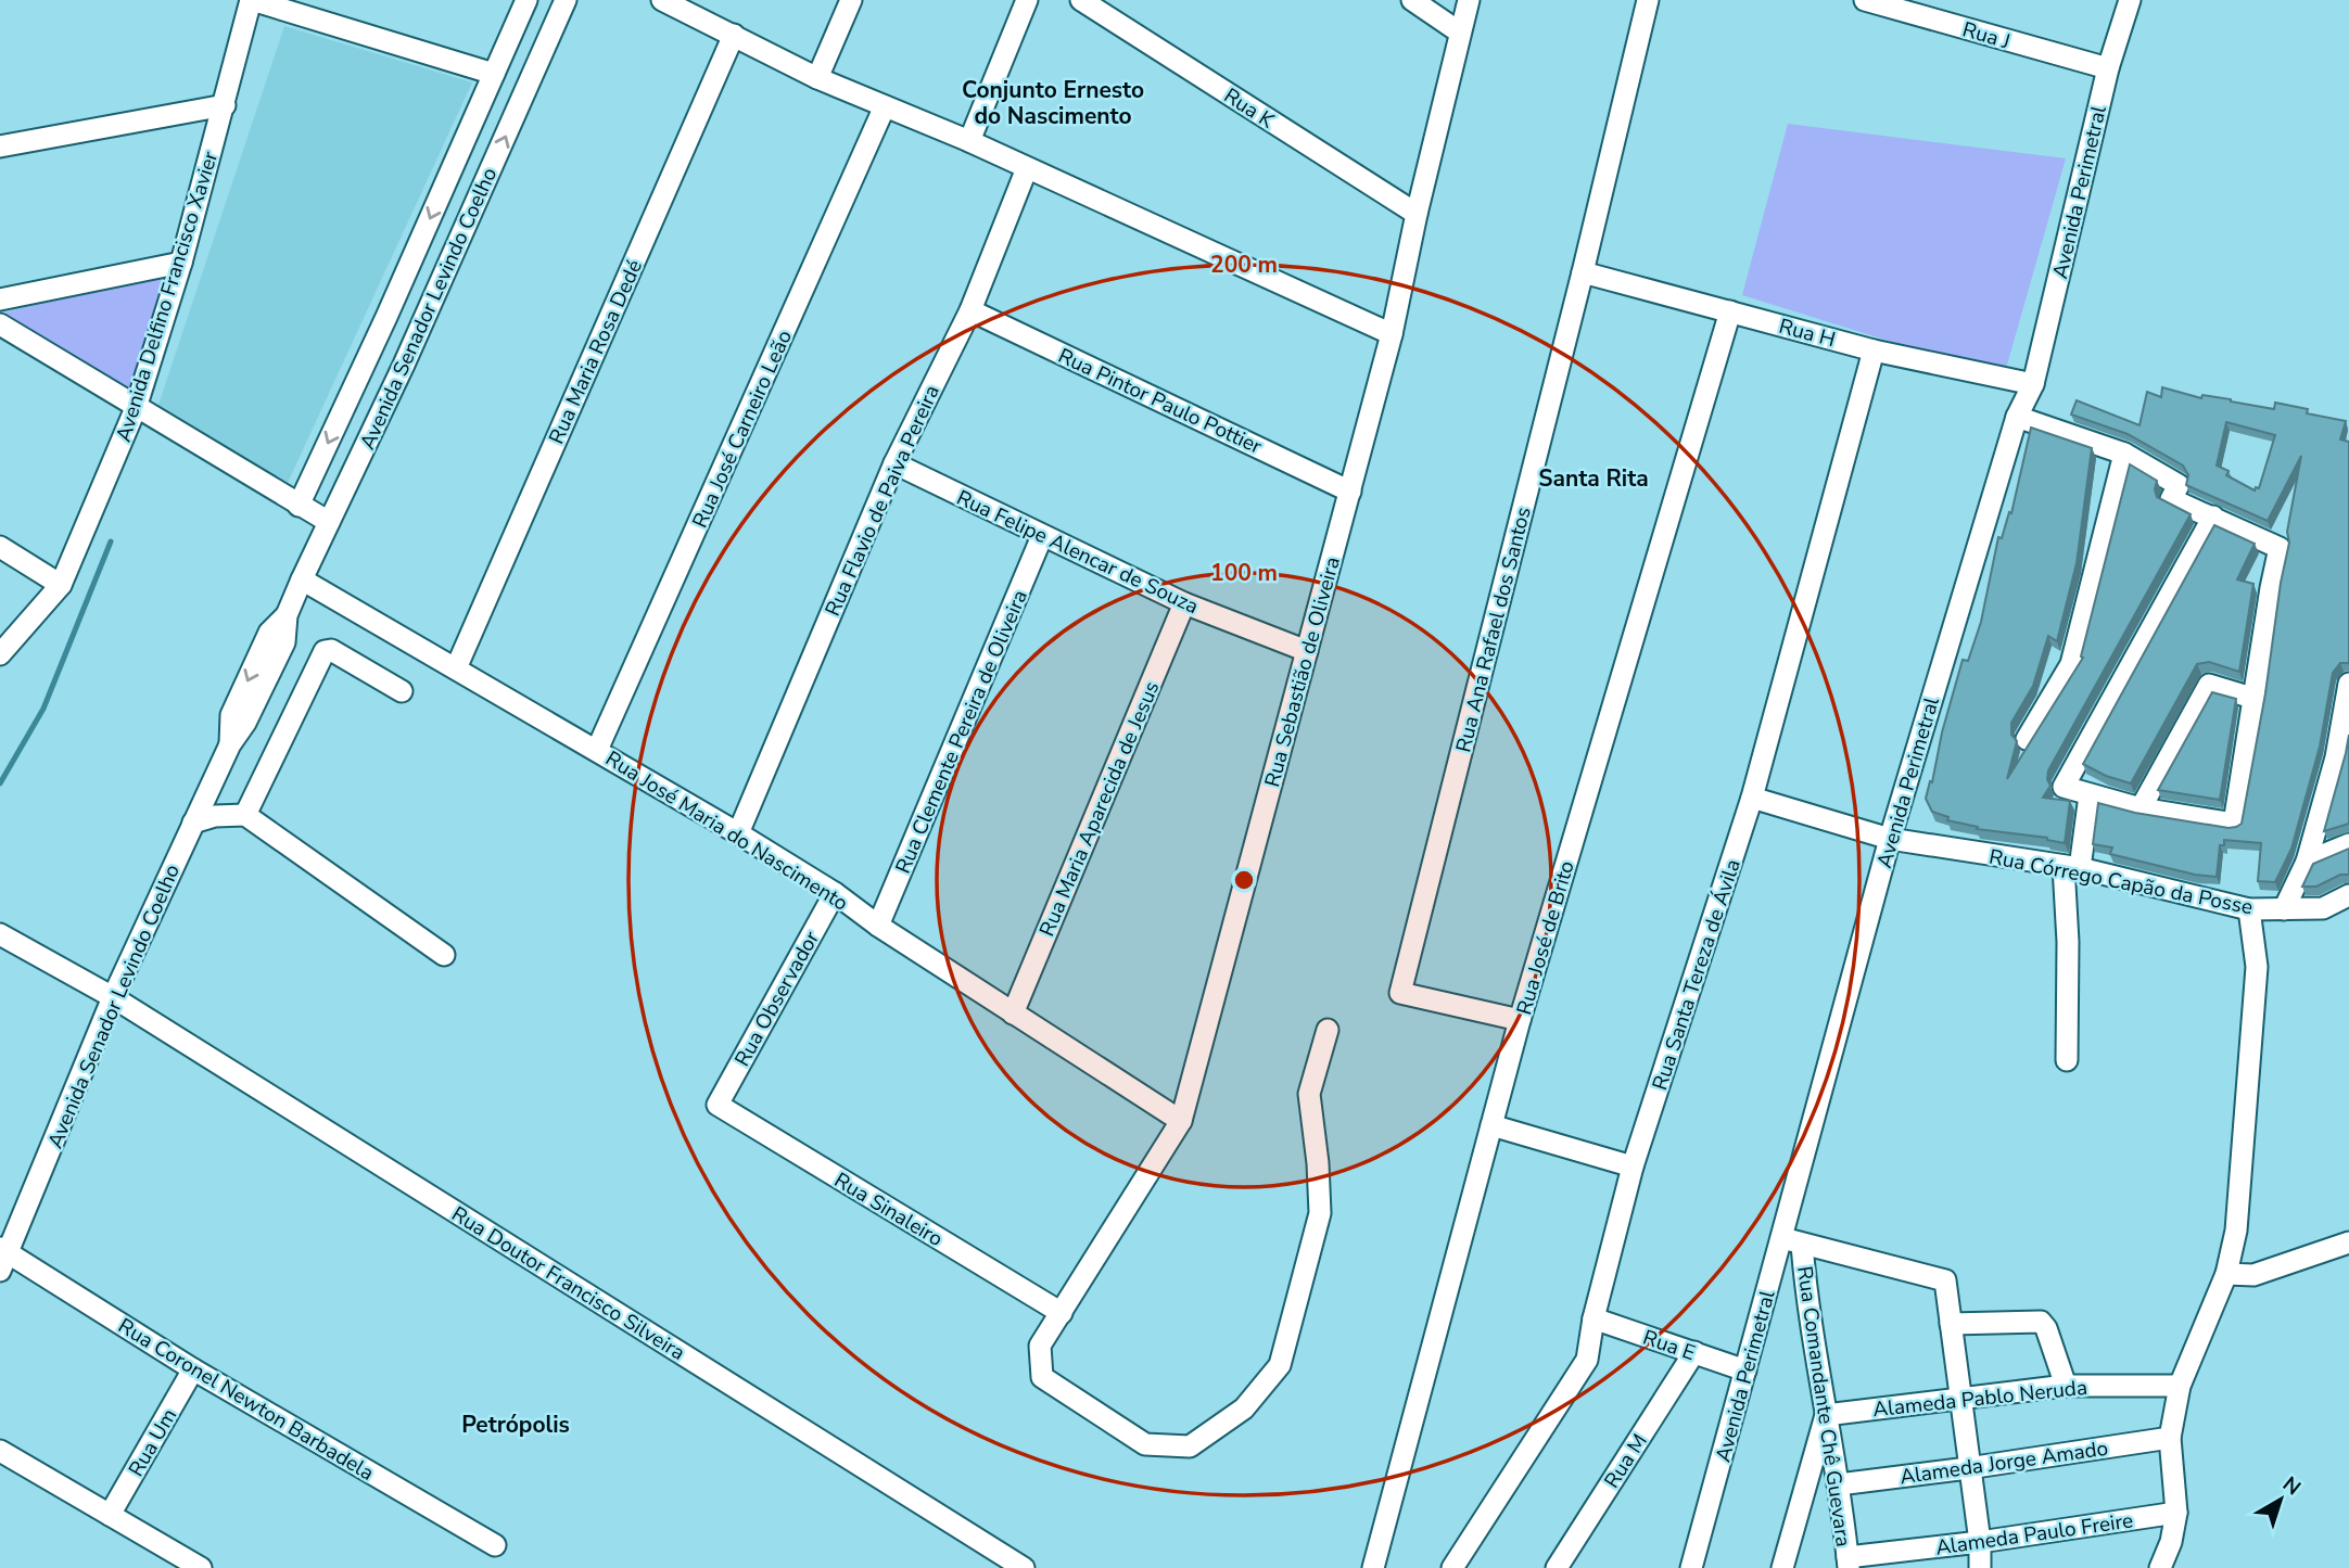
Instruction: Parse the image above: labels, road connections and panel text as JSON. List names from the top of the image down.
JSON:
{
  "streets": {
    "street": [
      "Rua J",
      "Rua K",
      "Avenida Perimetral",
      "Avenida Delfino Francisco Xavier",
      "Avenida Senador Levindo Coelho",
      "Rua H",
      "Rua Maria Rosa Dedé",
      "Rua Pintor Paulo Pottier",
      "Rua José Carneiro Leão",
      "Rua Flavio de Paiva Pereira",
      "Rua Felipe Alencar de Souza",
      "Rua Ana Rafael dos Santos",
      "Rua Sebastião de Oliveira",
      "Rua Clemente Pereira de Oliveira",
      "Rua Maria Aparecida de Jesus",
      "Rua José Maria do Nascimento",
      "Rua Córrego Capão da Posse",
      "Rua José de Brito",
      "Rua Santa Tereza de Ávila",
      "Rua Observador",
      "Rua Sinaleiro",
      "Rua Doutor Francisco Silveira",
      "Rua E",
      "Alameda Pablo Neruda",
      "Rua Coronel Newton Barbadela",
      "Rua Comandante Chê Guevara",
      "Rua Um",
      "Rua M",
      "Alameda Jorge Amado",
      "Alameda Paulo Freire"
    ]
  },
  "crossings": [
    ["Rua J", "Avenida Perimetral"],
    ["Rua K", "Rua Sebastião de Oliveira"],
    ["Avenida Perimetral", "Rua H"],
    ["Avenida Perimetral", "Rua Córrego Capão da Posse"],
    ["Avenida Perimetral", "Rua E"],
    ["Avenida Perimetral", "Rua Comandante Chê Guevara"],
    ["Avenida Senador Levindo Coelho", "Rua José Maria do Nascimento"],
    ["Avenida Senador Levindo Coelho", "Rua Doutor Francisco Silveira"],
    ["Avenida Senador Levindo Coelho", "Rua Coronel Newton Barbadela"],
    ["Rua H", "Rua Ana Rafael dos Santos"],
    ["Rua H", "Rua José de Brito"],
    ["Rua H", "Rua Santa Tereza de Ávila"],
    ["Rua Maria Rosa Dedé", "Rua José Maria do Nascimento"],
    ["Rua Pintor Paulo Pottier", "Rua Flavio de Paiva Pereira"],
    ["Rua Pintor Paulo Pottier", "Rua Sebastião de Oliveira"],
    ["Rua José Carneiro Leão", "Rua José Maria do Nascimento"],
    ["Rua Flavio de Paiva Pereira", "Rua Felipe Alencar de Souza"],
    ["Rua Flavio de Paiva Pereira", "Rua José Maria do Nascimento"],
    ["Rua Felipe Alencar de Souza", "Rua Sebastião de Oliveira"],
    ["Rua Felipe Alencar de Souza", "Rua Clemente Pereira de Oliveira"],
    ["Rua Felipe Alencar de Souza", "Rua Maria Aparecida de Jesus"],
    ["Rua Ana Rafael dos Santos", "Rua José de Brito"],
    ["Rua Sebastião de Oliveira", "Rua José Maria do Nascimento"],
    ["Rua Sebastião de Oliveira", "Rua Sinaleiro"],
    ["Rua Clemente Pereira de Oliveira", "Rua José Maria do Nascimento"],
    ["Rua Maria Aparecida de Jesus", "Rua José Maria do Nascimento"],
    ["Rua José Maria do Nascimento", "Rua Observador"],
    ["Rua Córrego Capão da Posse", "Rua Santa Tereza de Ávila"],
    ["Rua Santa Tereza de Ávila", "Rua E"],
    ["Rua Observador", "Rua Sinaleiro"],
    ["Rua E", "Rua M"],
    ["Alameda Pablo Neruda", "Rua Comandante Chê Guevara"],
    ["Rua Coronel Newton Barbadela", "Rua Um"],
    ["Rua Comandante Chê Guevara", "Alameda Jorge Amado"],
    ["Rua Comandante Chê Guevara", "Alameda Paulo Freire"]
  ],
  "districts": ["Conjunto Ernesto do Nascimento", "Santa Rita", "Petrópolis"],
  "north": "top right",
  "rings": ["200 m", "100 m"]
}
